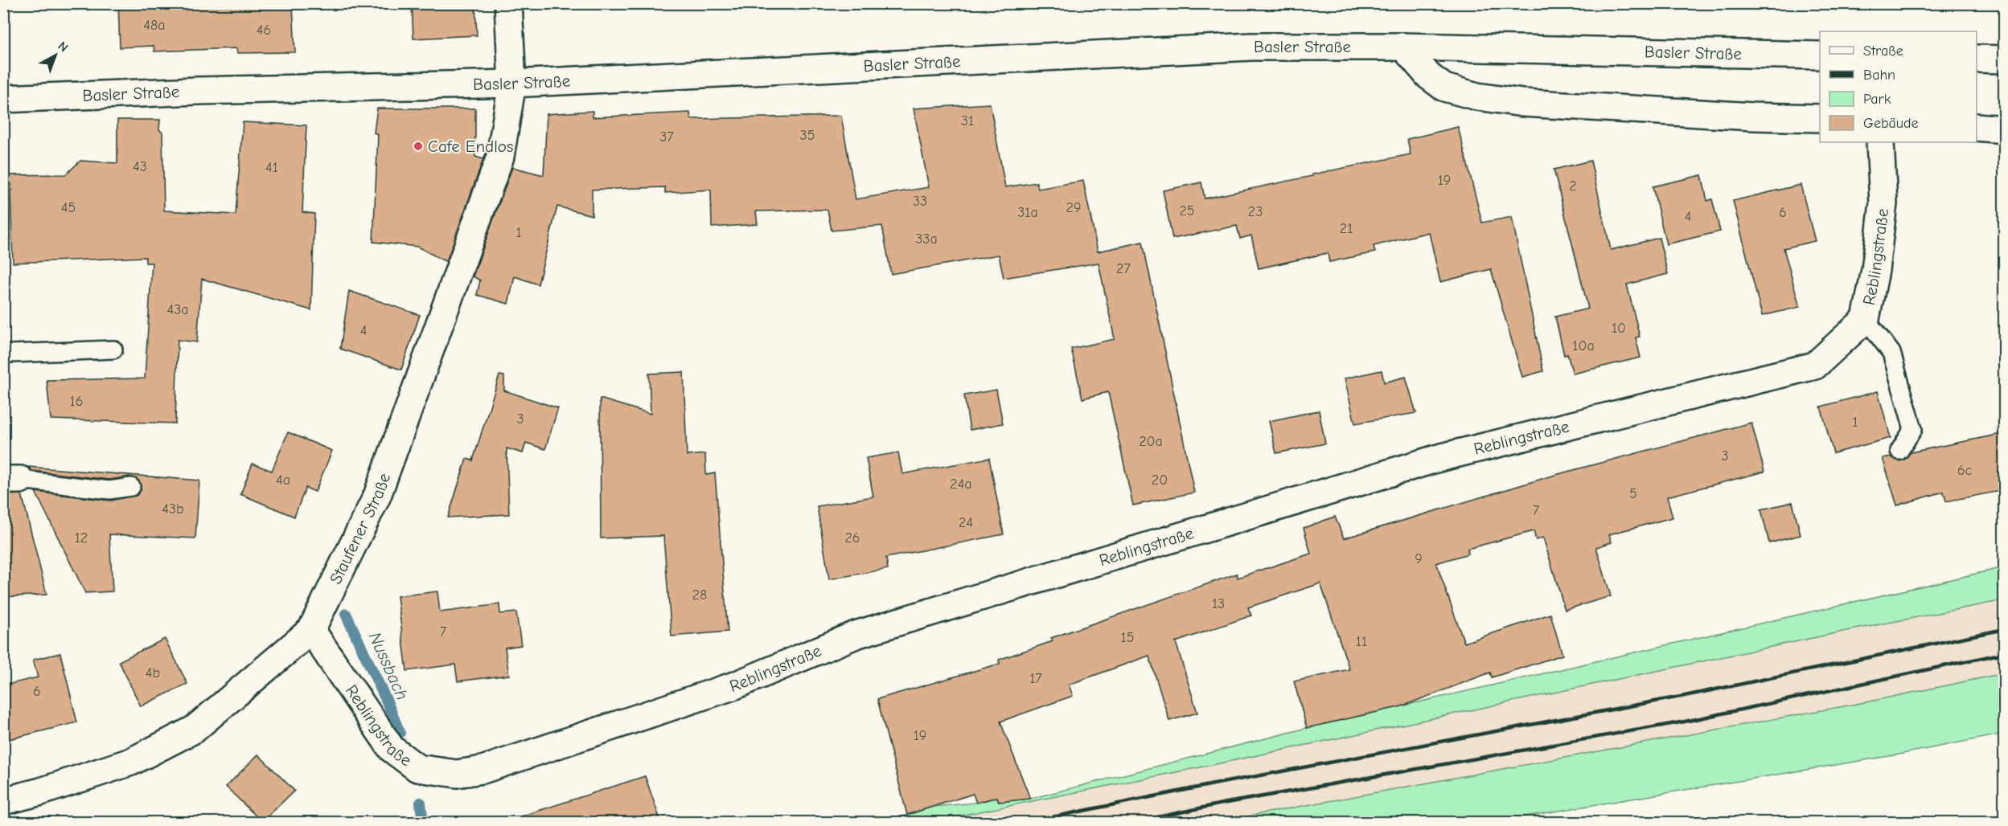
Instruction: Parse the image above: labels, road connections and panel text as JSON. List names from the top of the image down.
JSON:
{
  "streets": {
    "street": ["Basler Straße", "Reblingstraße", "Staufener Straße"]
  },
  "crossings": [
    ["Basler Straße", "Staufener Straße"],
    ["Reblingstraße", "Staufener Straße"]
  ],
  "water": ["Nussbach"],
  "places": ["Cafe Endlos"],
  "house_numbers": [
    "48a",
    "46",
    "31",
    "35",
    "37",
    "43",
    "41",
    "19",
    "2",
    "33",
    "45",
    "29",
    "25",
    "23",
    "31a",
    "6",
    "4",
    "21",
    "1",
    "33a",
    "27",
    "43a",
    "10",
    "4",
    "10a",
    "16",
    "3",
    "1",
    "20a",
    "3",
    "6c",
    "4a",
    "20",
    "24a",
    "5",
    "43b",
    "7",
    "24",
    "12",
    "26",
    "9",
    "28",
    "13",
    "7",
    "15",
    "11",
    "4b",
    "17",
    "6",
    "19"
  ],
  "legend": [
    "Straße",
    "Bahn",
    "Park",
    "Gebäude"
  ],
  "north": "top right"
}
